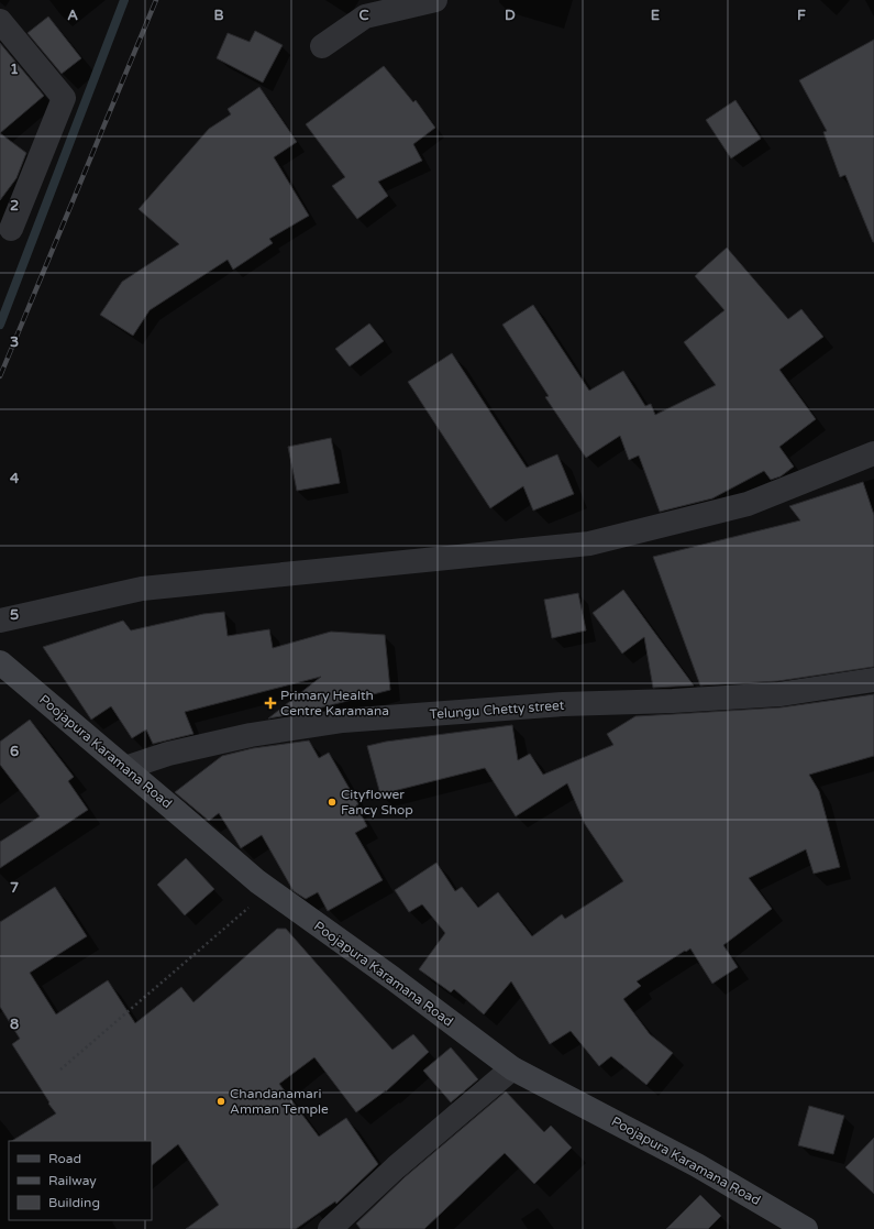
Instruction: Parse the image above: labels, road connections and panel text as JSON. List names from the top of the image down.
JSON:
{
  "streets": {
    "main road": ["Poojapura Karamana Road"],
    "street": ["Telungu Chetty street"]
  },
  "crossings": [
    ["Telungu Chetty street", "Poojapura Karamana Road"]
  ],
  "places": {
    "health": ["Primary Health Centre Karamana"],
    "other": ["Cityflower Fancy Shop", "Chandanamari Amman Temple"]
  },
  "legend": ["Road", "Railway", "Building"],
  "grid": {
    "columns": [
      "A",
      "B",
      "C",
      "D",
      "E",
      "F"
    ],
    "rows": [
      "1",
      "2",
      "3",
      "4",
      "5",
      "6",
      "7",
      "8"
    ]
  }
}
